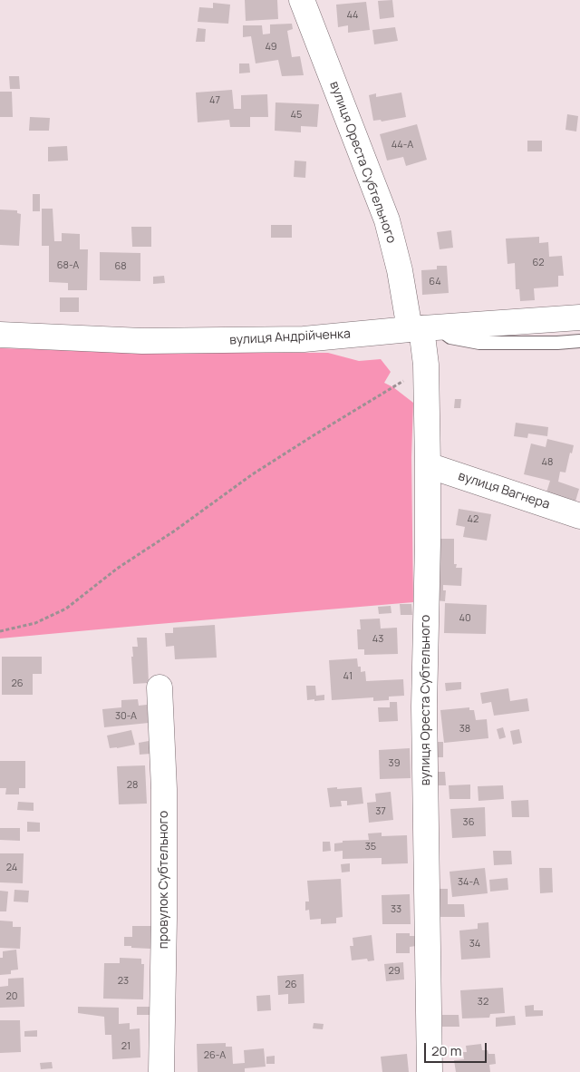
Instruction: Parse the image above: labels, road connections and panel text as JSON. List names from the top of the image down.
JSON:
{
  "streets": {
    "street": [
      "вулиця Ореста Субтельного",
      "вулиця Андрійченка",
      "вулиця Вагнера",
      "провулок Субтельного"
    ]
  },
  "crossings": [
    ["вулиця Ореста Субтельного", "вулиця Андрійченка"],
    ["вулиця Ореста Субтельного", "вулиця Вагнера"]
  ],
  "house_numbers": [
    "44",
    "49",
    "47",
    "45",
    "44-А",
    "62",
    "68-А",
    "68",
    "64",
    "48",
    "42",
    "40",
    "43",
    "41",
    "26",
    "30-А",
    "38",
    "39",
    "28",
    "37",
    "36",
    "35",
    "24",
    "34-А",
    "33",
    "34",
    "29",
    "23",
    "26",
    "20",
    "32",
    "21",
    "26-А"
  ],
  "scale_bar": "20 m"
}
